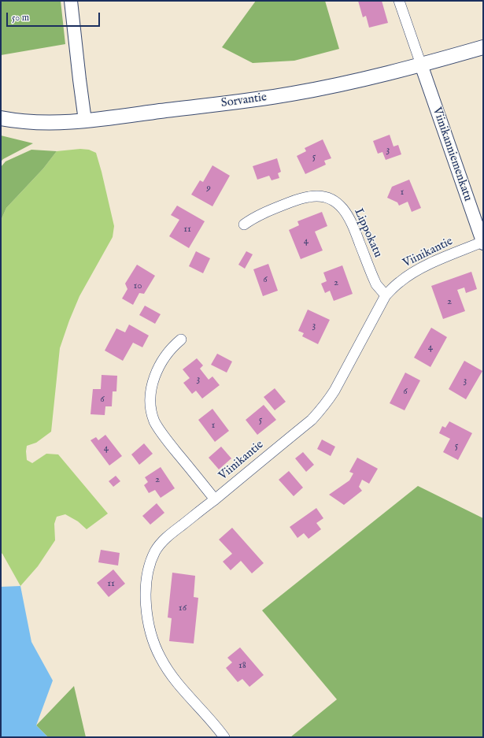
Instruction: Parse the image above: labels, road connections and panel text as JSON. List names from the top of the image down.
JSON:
{
  "streets": {
    "main road": ["Sorvantie"],
    "street": ["Viinikanniemenkatu", "Lippokatu", "Viinikantie"]
  },
  "crossings": [
    ["Sorvantie", "Viinikanniemenkatu"],
    ["Viinikanniemenkatu", "Viinikantie"],
    ["Lippokatu", "Viinikantie"]
  ],
  "house_numbers": [
    "3",
    "5",
    "9",
    "1",
    "11",
    "4",
    "6",
    "2",
    "10",
    "2",
    "3",
    "4",
    "3",
    "3",
    "6",
    "6",
    "5",
    "1",
    "5",
    "4",
    "2",
    "11",
    "16",
    "18"
  ],
  "scale_bar": "50 m"
}
